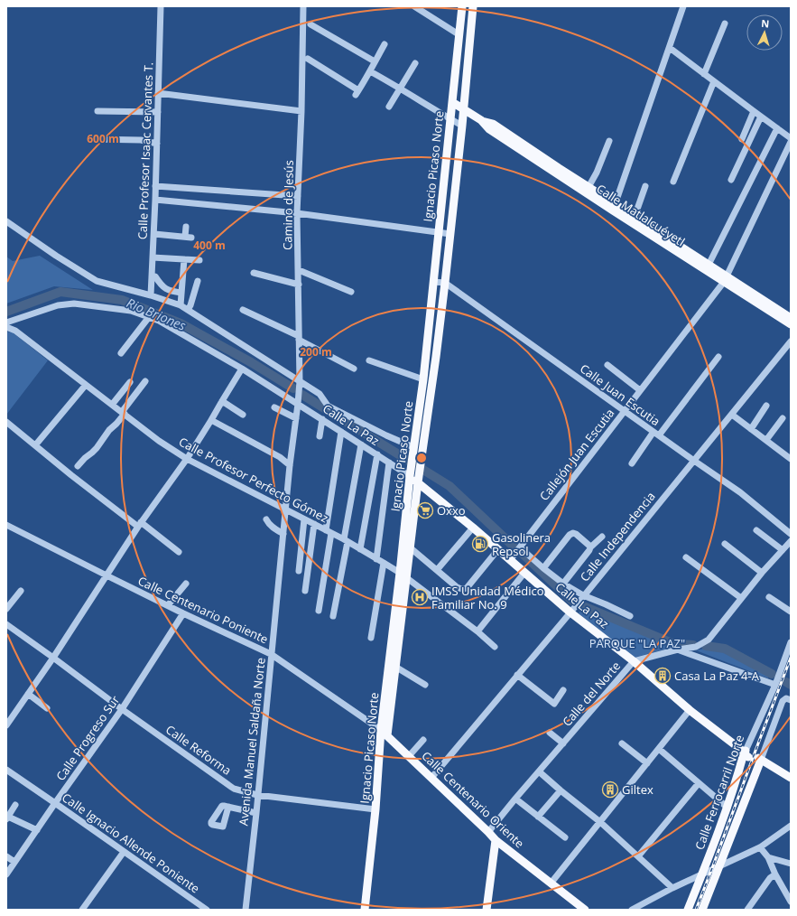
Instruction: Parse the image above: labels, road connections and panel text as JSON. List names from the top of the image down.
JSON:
{
  "streets": {
    "main road": [
      "Ignacio Picaso Norte",
      "Calle Matlalcuéyetl",
      "Calle La Paz",
      "Calle Ferrocarril Norte",
      "Calle Centenario Oriente"
    ],
    "street": [
      "Calle Profesor Isaac Cervantes T.",
      "Camino de Jesús",
      "Calle Juan Escutia",
      "Callejón Juan Escutia",
      "Calle Profesor Perfecto Gómez",
      "Calle Independencia",
      "Calle Centenario Poniente",
      "Calle del Norte",
      "Calle Progreso Sur",
      "Avenida Manuel Saldaña Norte",
      "Calle Reforma",
      "Calle Ignacio Allende Poniente"
    ]
  },
  "crossings": [
    ["Ignacio Picaso Norte", "Calle Matlalcuéyetl"],
    ["Ignacio Picaso Norte", "Calle Juan Escutia"],
    ["Ignacio Picaso Norte", "Calle La Paz"],
    ["Ignacio Picaso Norte", "Calle Profesor Perfecto Gómez"],
    ["Ignacio Picaso Norte", "Calle Centenario Poniente"],
    ["Ignacio Picaso Norte", "Calle Reforma"],
    ["Ignacio Picaso Norte", "Calle Centenario Oriente"],
    ["Camino de Jesús", "Calle La Paz"],
    ["Camino de Jesús", "Avenida Manuel Saldaña Norte"],
    ["Calle Matlalcuéyetl", "Callejón Juan Escutia"],
    ["Calle Juan Escutia", "Callejón Juan Escutia"],
    ["Calle Juan Escutia", "Calle Independencia"],
    ["Calle La Paz", "Callejón Juan Escutia"],
    ["Calle La Paz", "Calle Independencia"],
    ["Calle La Paz", "Calle del Norte"],
    ["Calle La Paz", "Avenida Manuel Saldaña Norte"],
    ["Calle La Paz", "Calle Ferrocarril Norte"],
    ["Calle Profesor Perfecto Gómez", "Avenida Manuel Saldaña Norte"],
    ["Calle Independencia", "Calle Centenario Oriente"],
    ["Calle Centenario Poniente", "Calle Progreso Sur"],
    ["Calle Centenario Poniente", "Avenida Manuel Saldaña Norte"],
    ["Calle Centenario Poniente", "Calle Centenario Oriente"],
    ["Calle del Norte", "Calle Centenario Oriente"],
    ["Calle Progreso Sur", "Calle Reforma"],
    ["Calle Progreso Sur", "Calle Ignacio Allende Poniente"],
    ["Avenida Manuel Saldaña Norte", "Calle Reforma"]
  ],
  "water": ["Rio Briones"],
  "parks": ["PARQUE \"LA PAZ\""],
  "places": {
    "supermarket": ["Oxxo"],
    "fuel station": ["Gasolinera Repsol"],
    "hospital": ["IMSS Unidad Médico Familiar No. 9"],
    "building": ["Casa La Paz 4-A", "Giltex"]
  },
  "north": "top",
  "rings": ["600 m", "400 m", "200 m"]
}
